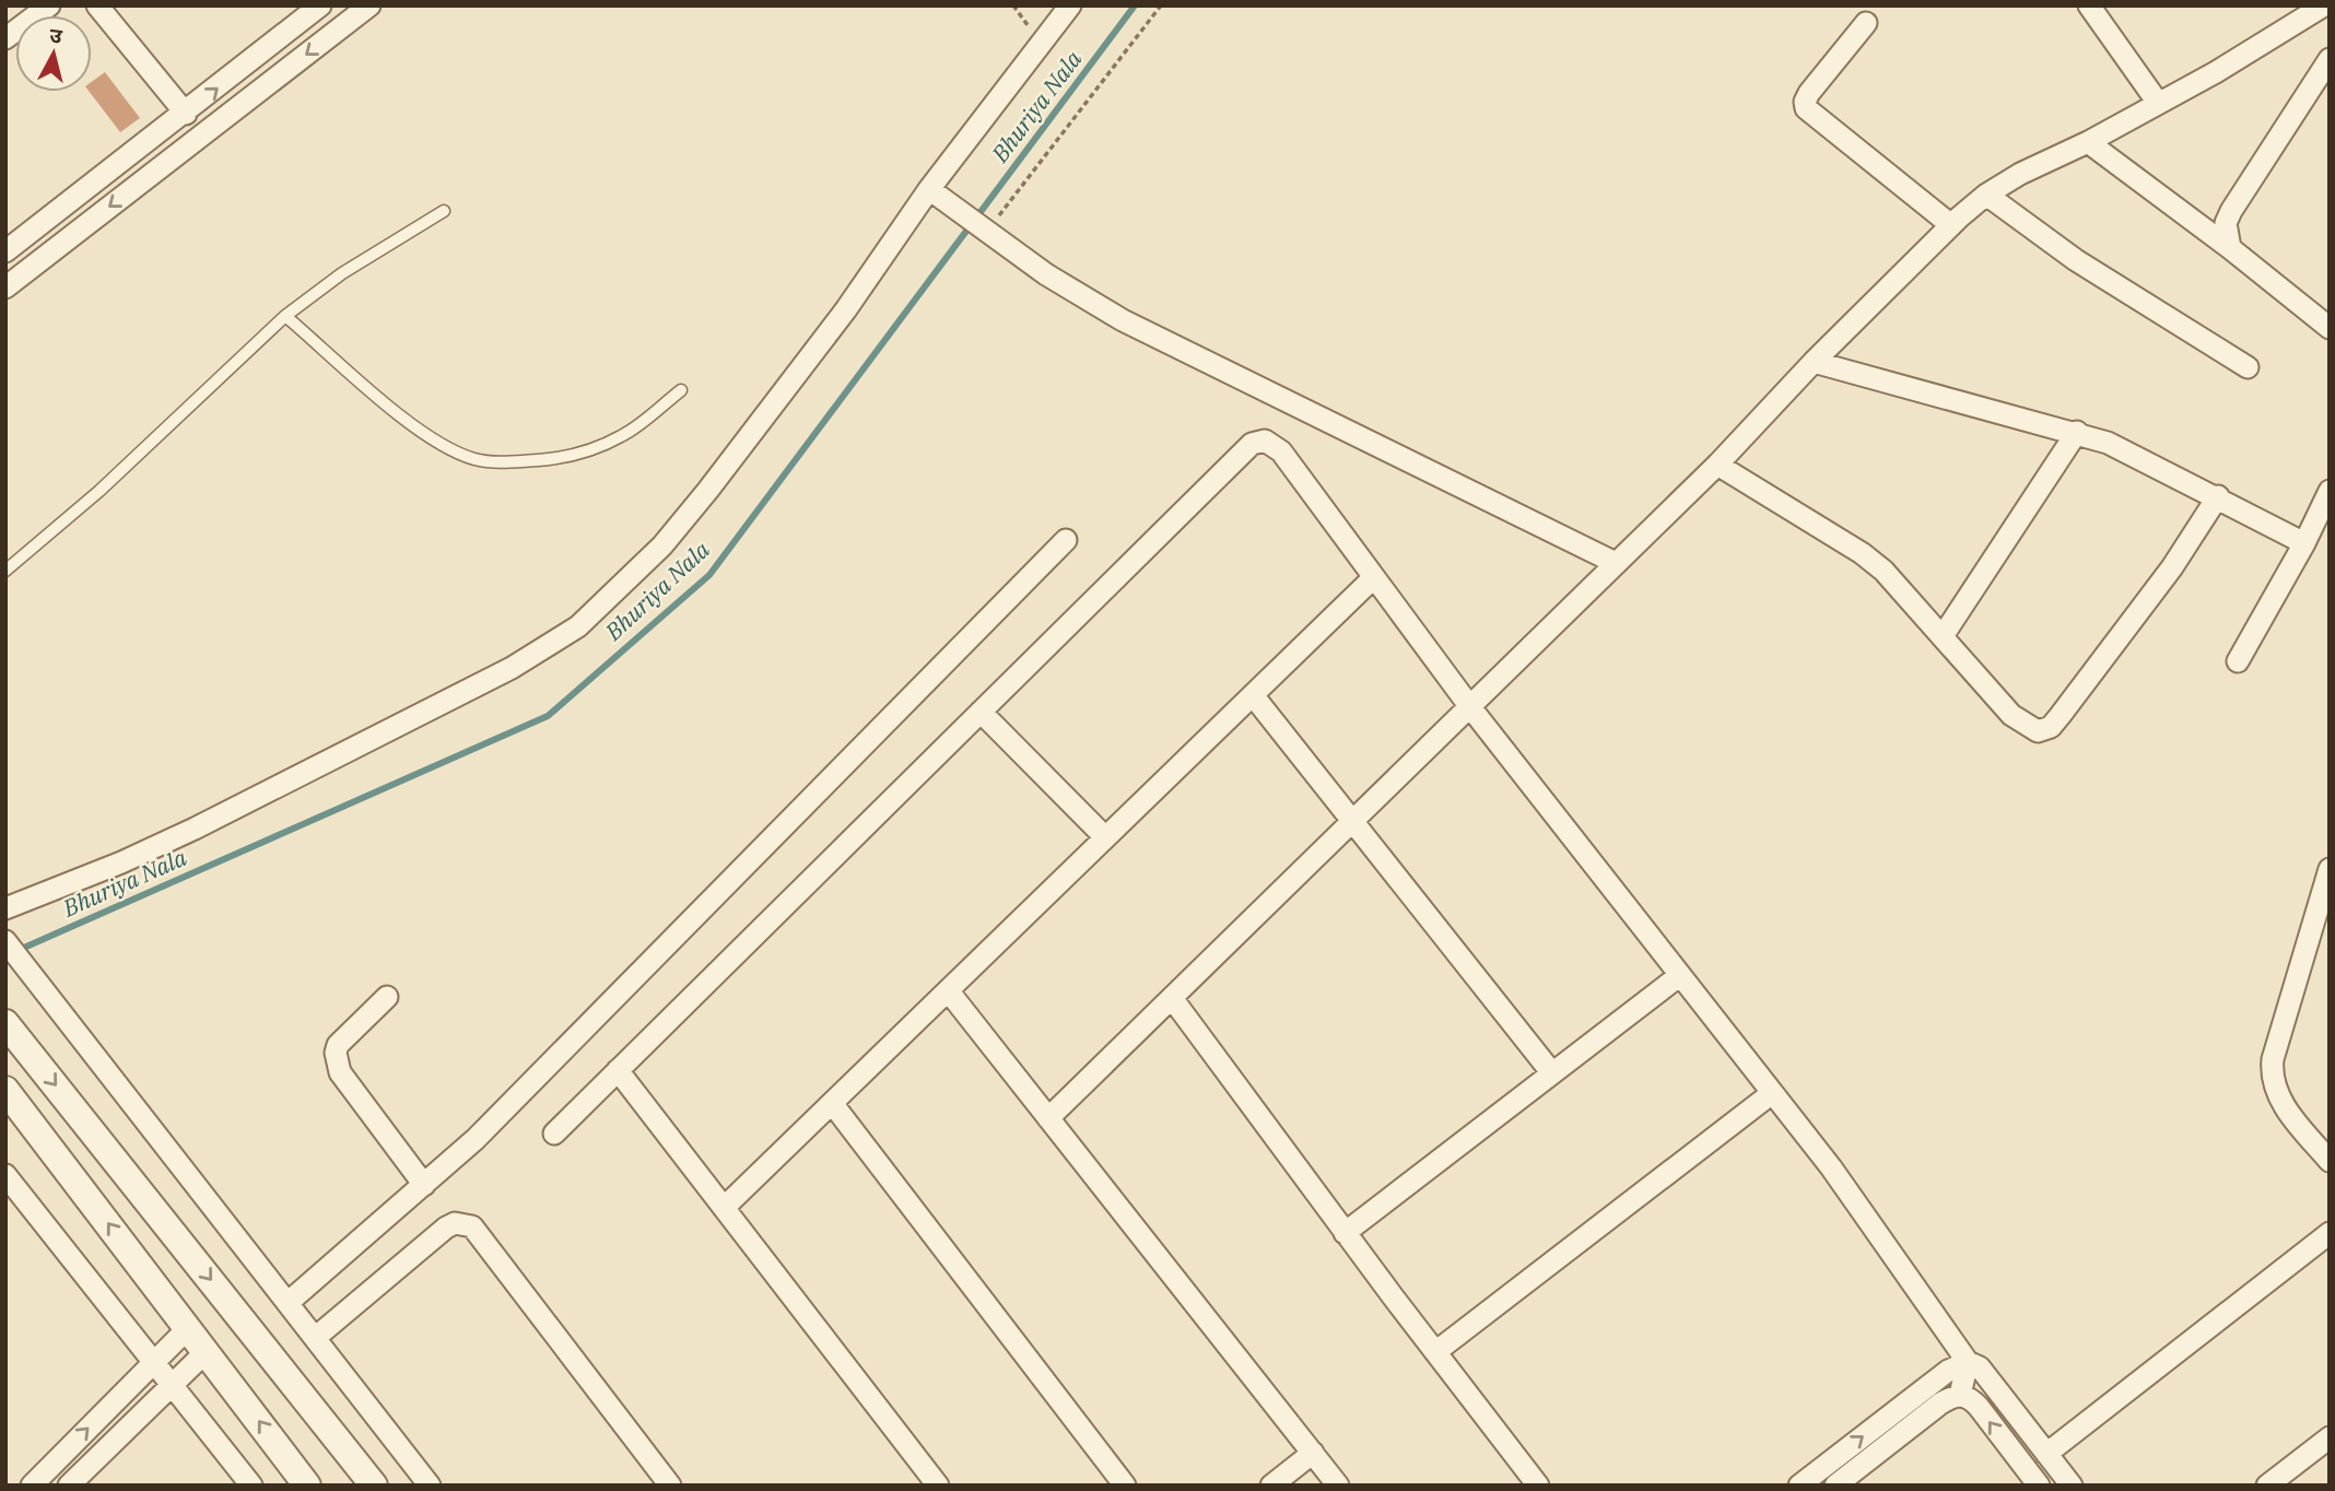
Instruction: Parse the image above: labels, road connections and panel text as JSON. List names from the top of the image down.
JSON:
{
  "water": ["Bhuriya Nala"],
  "north": "top"
}
